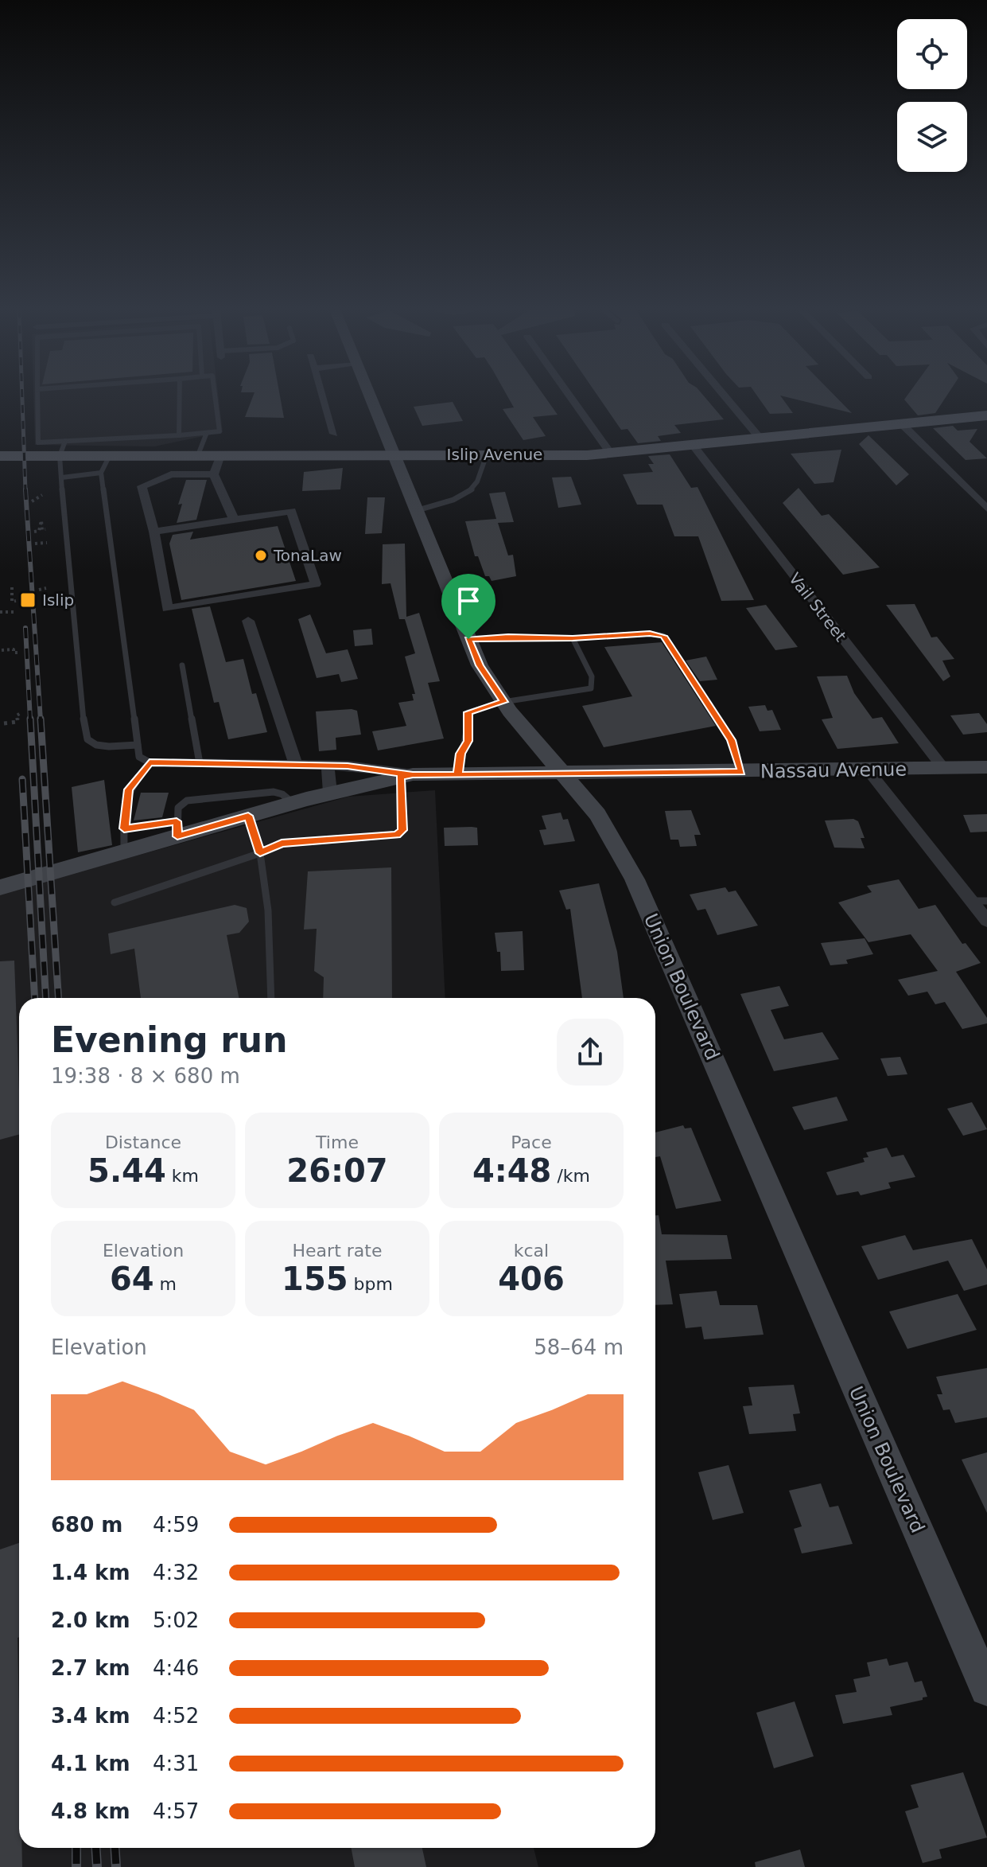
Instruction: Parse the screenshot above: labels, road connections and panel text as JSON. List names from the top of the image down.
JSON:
{
  "streets": {
    "main road": ["Islip Avenue", "Nassau Avenue", "Union Boulevard"],
    "street": ["Vail Street"]
  },
  "crossings": [
    ["Islip Avenue", "Vail Street"],
    ["Islip Avenue", "Union Boulevard"],
    ["Vail Street", "Nassau Avenue"],
    ["Nassau Avenue", "Union Boulevard"]
  ],
  "places": {
    "other": ["TonaLaw"],
    "transit": ["Islip"]
  },
  "page": {
    "heading": ["Evening run", "19:38 · 8 × 680 m"],
    "stats": [
      ["Distance", "5.44 km"],
      ["Time", "26:07"],
      ["Pace", "4:48 /km"],
      ["Elevation", "64 m"],
      ["Heart rate", "155 bpm"],
      ["kcal", "406"]
    ],
    "chart": ["Elevation", "58–64 m"],
    "list": [
      {
        "name": "680 m",
        "note": "4:59"
      },
      {
        "name": "1.4 km",
        "note": "4:32"
      },
      {
        "name": "2.0 km",
        "note": "5:02"
      },
      {
        "name": "2.7 km",
        "note": "4:46"
      },
      {
        "name": "3.4 km",
        "note": "4:52"
      },
      {
        "name": "4.1 km",
        "note": "4:31"
      },
      {
        "name": "4.8 km",
        "note": "4:57"
      }
    ]
  }
}
